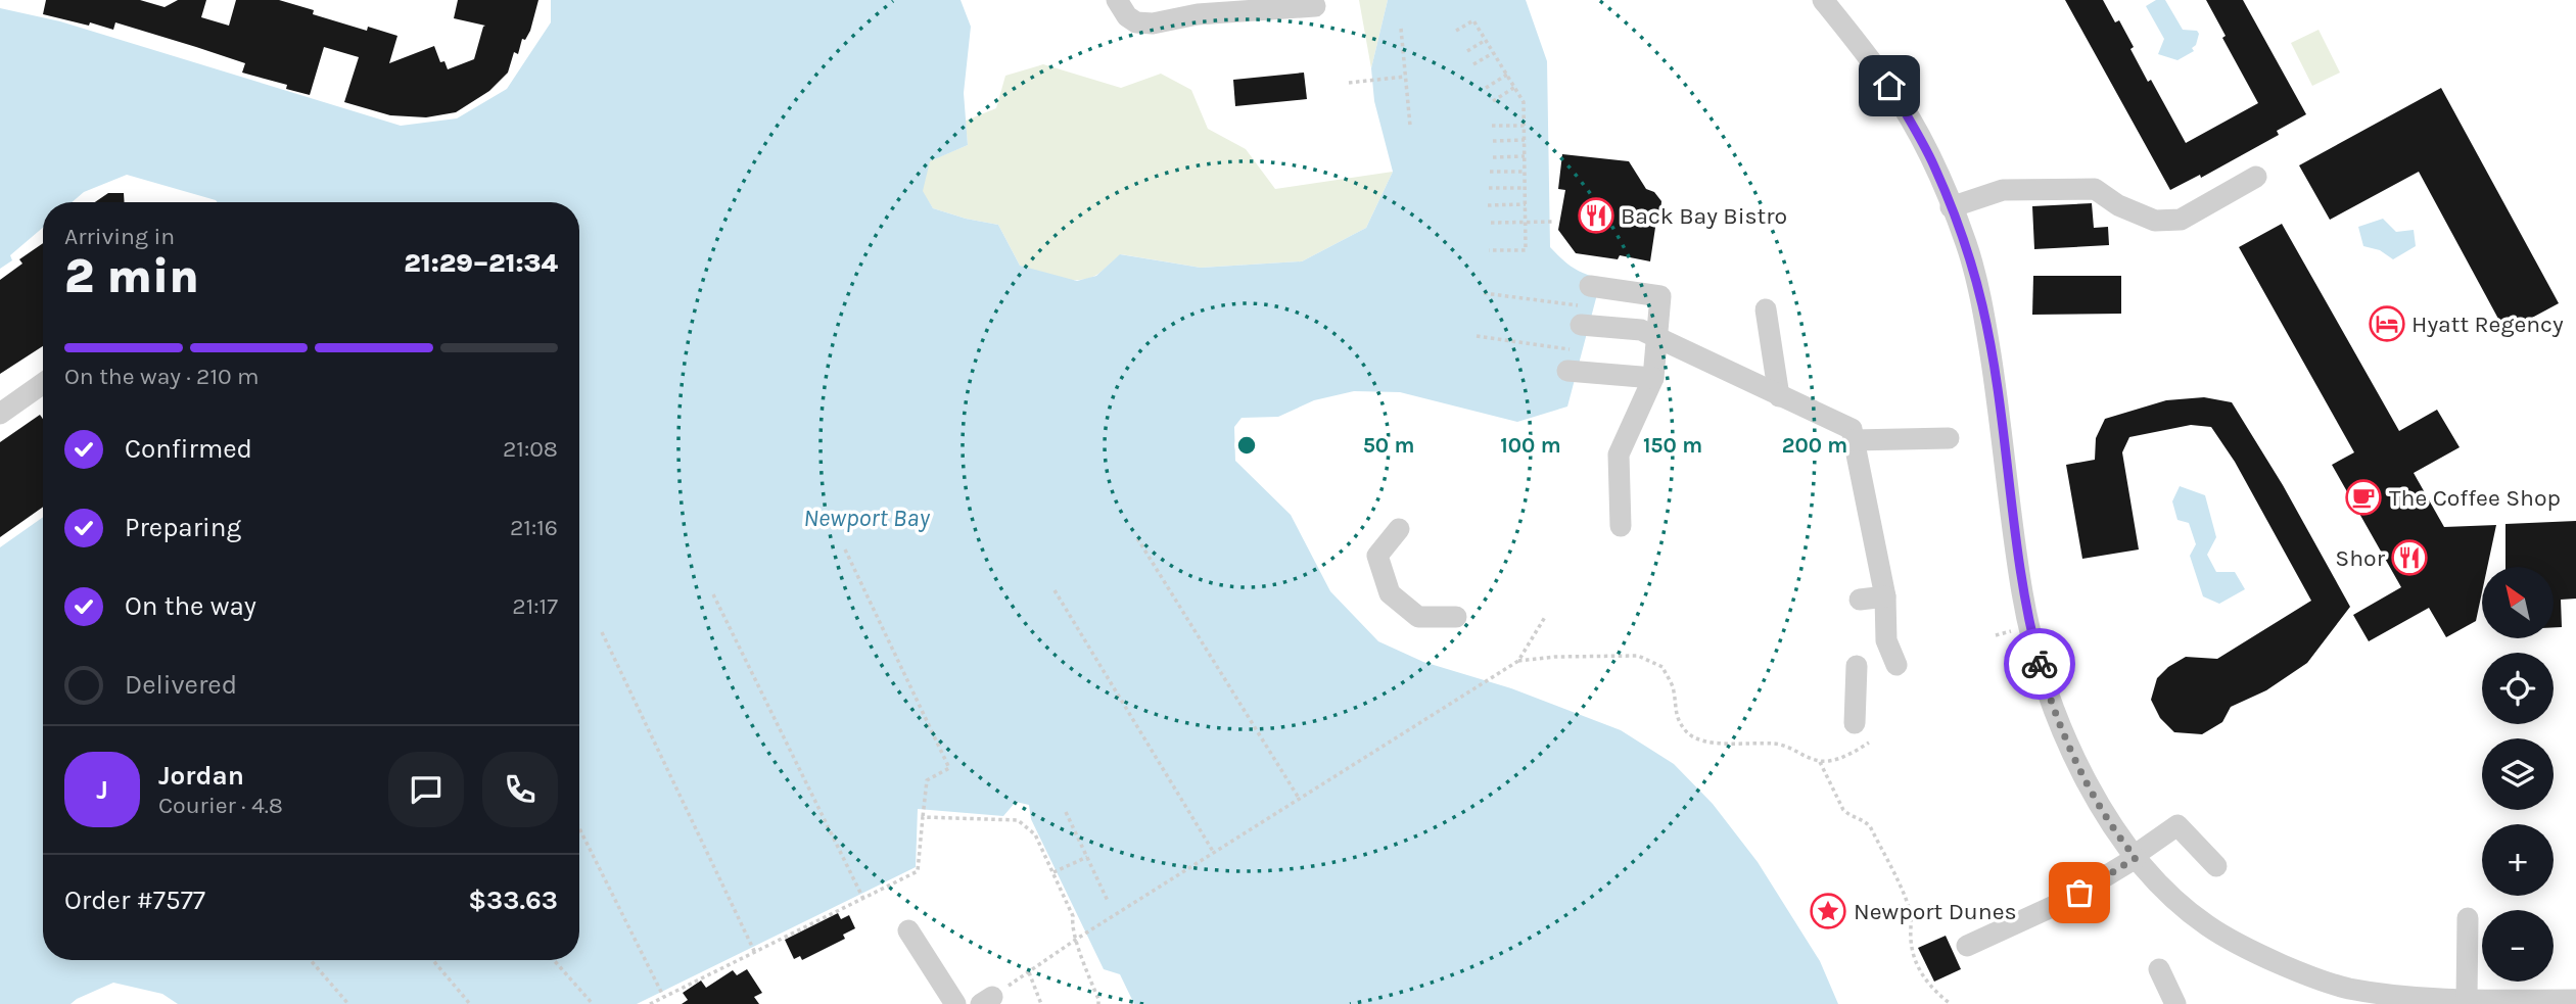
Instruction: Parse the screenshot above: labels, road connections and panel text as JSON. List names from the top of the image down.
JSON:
{
  "water": ["Newport Bay"],
  "places": {
    "restaurant": ["Back Bay Bistro", "Shor"],
    "hotel": ["Hyatt Regency"],
    "cafe": ["The Coffee Shop"],
    "place": ["Newport Dunes"]
  },
  "north": "top left",
  "page": {
    "heading": ["2 min", "Arriving in", "21:29–21:34"],
    "panel": [
      "Jordan",
      "Courier · 4.8",
      "Order #7577",
      "$33.63"
    ],
    "bar": "On the way · 210 m",
    "list": [
      ["Confirmed", "21:08"],
      ["Preparing", "21:16"],
      ["On the way", "21:17"],
      "Delivered"
    ],
    "map_buttons": ["+", "−"],
    "round": "J"
  },
  "rings": [
    "50 m",
    "100 m",
    "150 m",
    "200 m"
  ]
}
